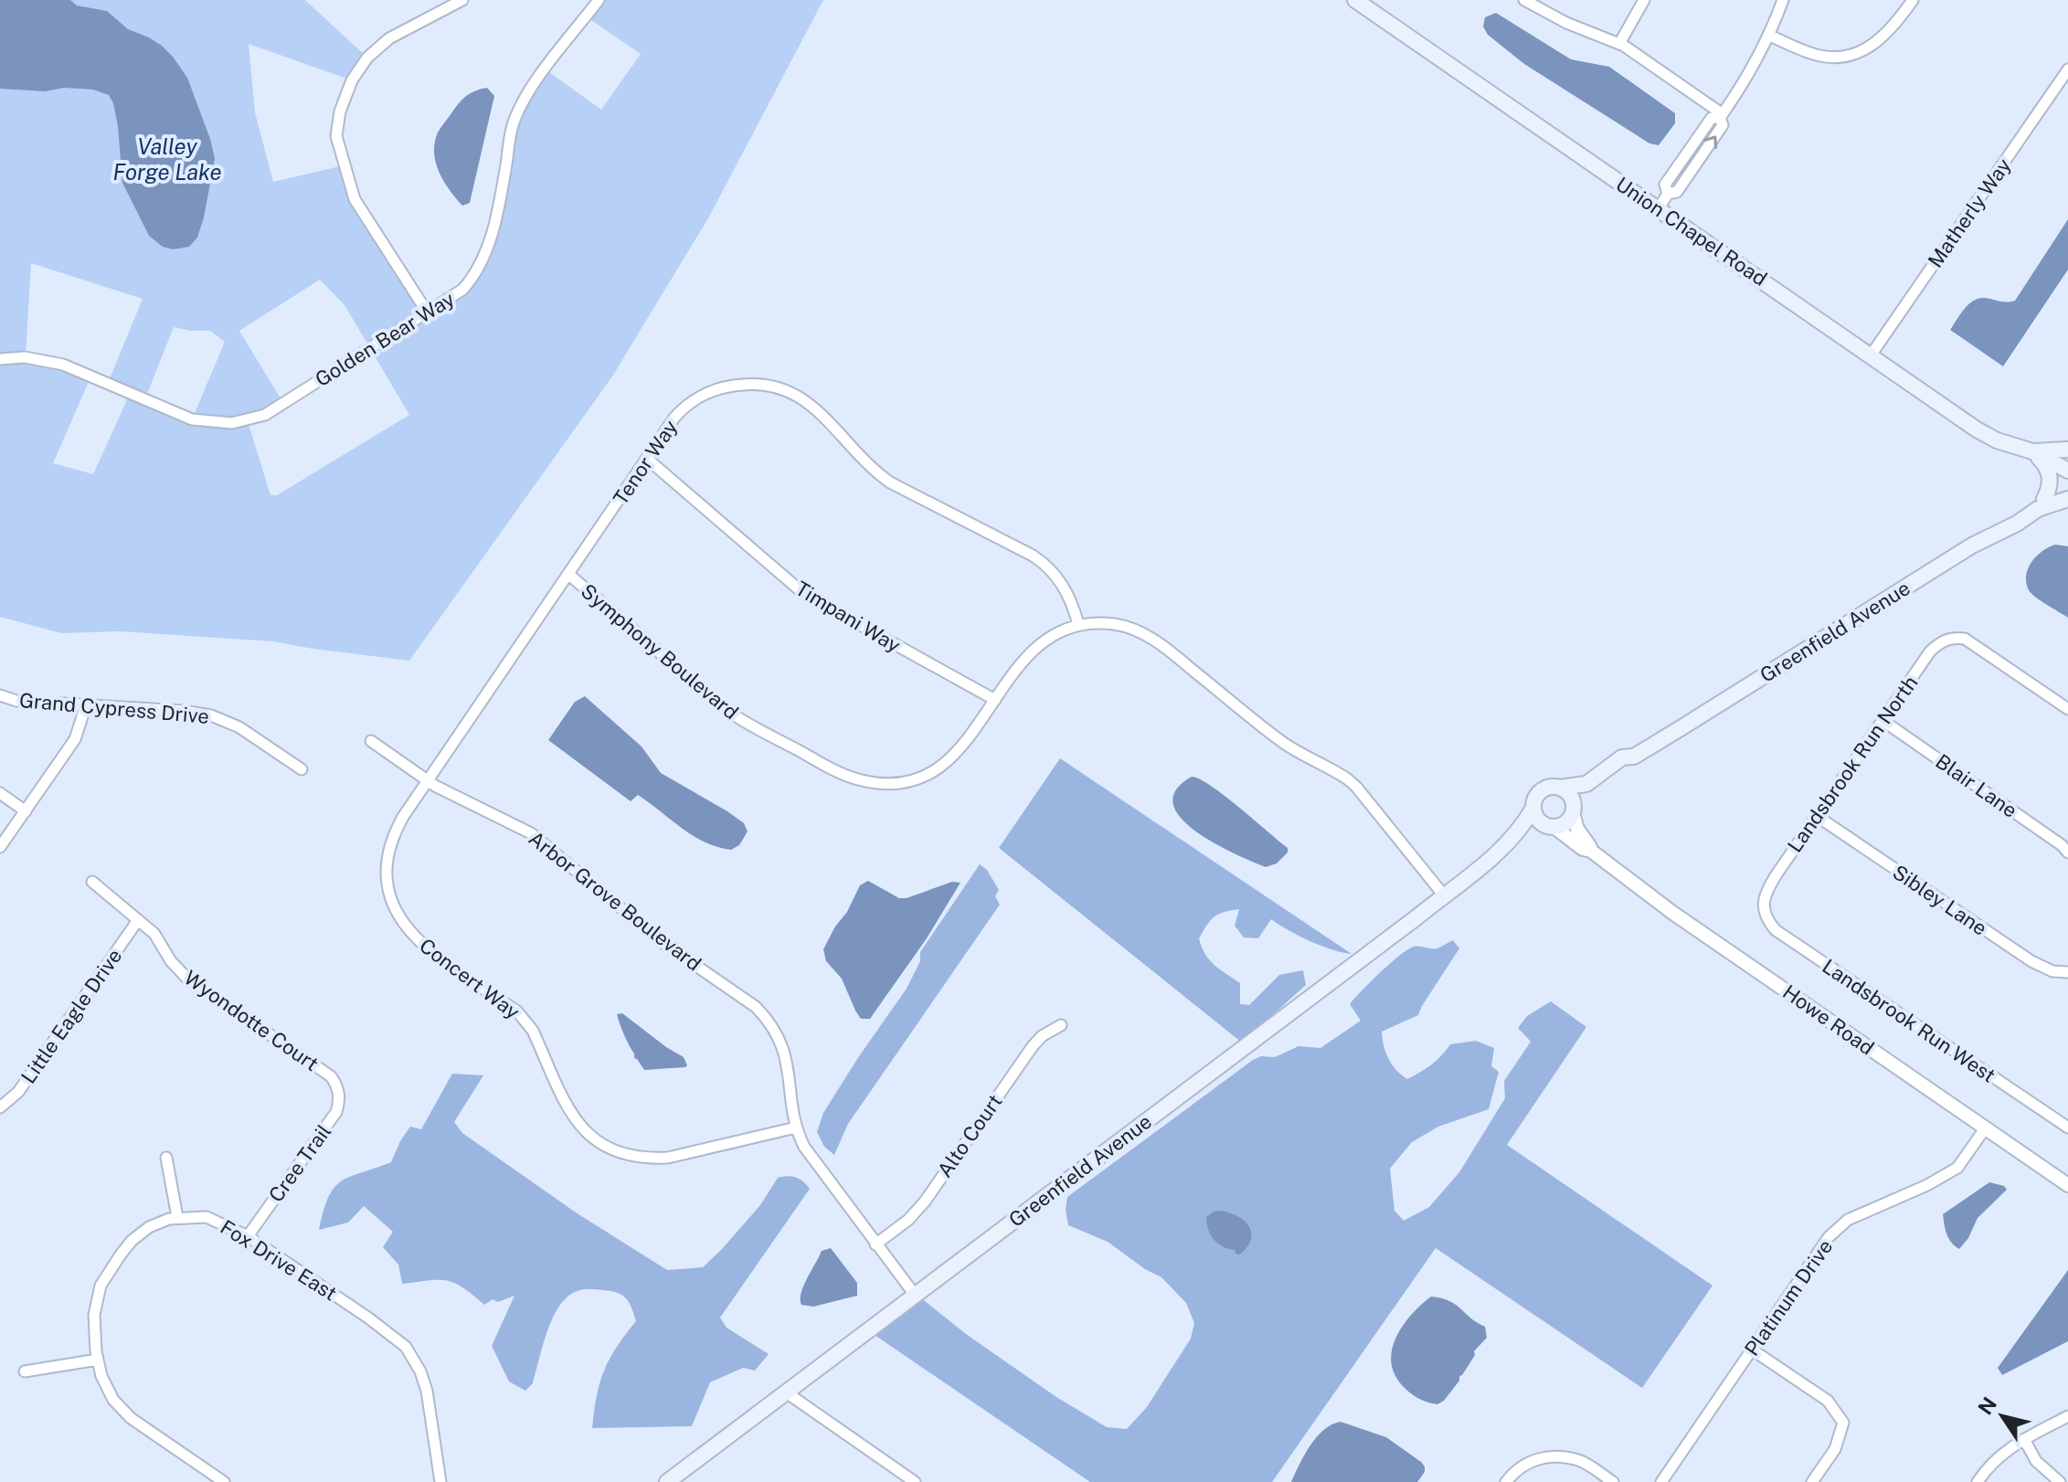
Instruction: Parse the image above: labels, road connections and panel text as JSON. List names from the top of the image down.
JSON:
{
  "streets": {
    "main road": ["Union Chapel Road", "Greenfield Avenue"],
    "street": [
      "Matherly Way",
      "Golden Bear Way",
      "Tenor Way",
      "Timpani Way",
      "Symphony Boulevard",
      "Grand Cypress Drive",
      "Landsbrook Run North",
      "Blair Lane",
      "Sibley Lane",
      "Arbor Grove Boulevard",
      "Concert Way",
      "Little Eagle Drive",
      "Howe Road",
      "Wyondotte Court",
      "Landsbrook Run West",
      "Alto Court",
      "Cree Trail",
      "Fox Drive East",
      "Platinum Drive"
    ]
  },
  "crossings": [
    ["Matherly Way", "Union Chapel Road"],
    ["Union Chapel Road", "Greenfield Avenue"],
    ["Tenor Way", "Timpani Way"],
    ["Tenor Way", "Symphony Boulevard"],
    ["Tenor Way", "Arbor Grove Boulevard"],
    ["Tenor Way", "Concert Way"],
    ["Timpani Way", "Symphony Boulevard"],
    ["Greenfield Avenue", "Symphony Boulevard"],
    ["Greenfield Avenue", "Arbor Grove Boulevard"],
    ["Greenfield Avenue", "Howe Road"],
    ["Landsbrook Run North", "Blair Lane"],
    ["Landsbrook Run North", "Sibley Lane"],
    ["Landsbrook Run North", "Landsbrook Run West"],
    ["Arbor Grove Boulevard", "Concert Way"],
    ["Arbor Grove Boulevard", "Alto Court"],
    ["Little Eagle Drive", "Wyondotte Court"],
    ["Howe Road", "Platinum Drive"],
    ["Wyondotte Court", "Cree Trail"],
    ["Cree Trail", "Fox Drive East"]
  ],
  "water": ["Valley Forge Lake"],
  "north": "top left"
}
